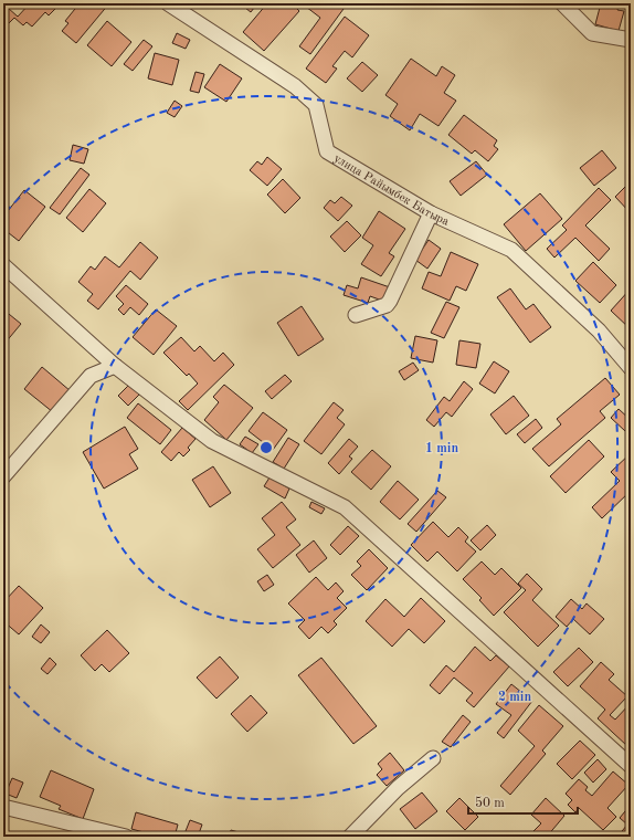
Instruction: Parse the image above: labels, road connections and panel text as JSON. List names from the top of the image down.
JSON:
{
  "streets": {
    "street": ["улица Райымбек Батыра"]
  },
  "scale_bar": "50 m",
  "rings": ["1 min", "2 min"]
}
